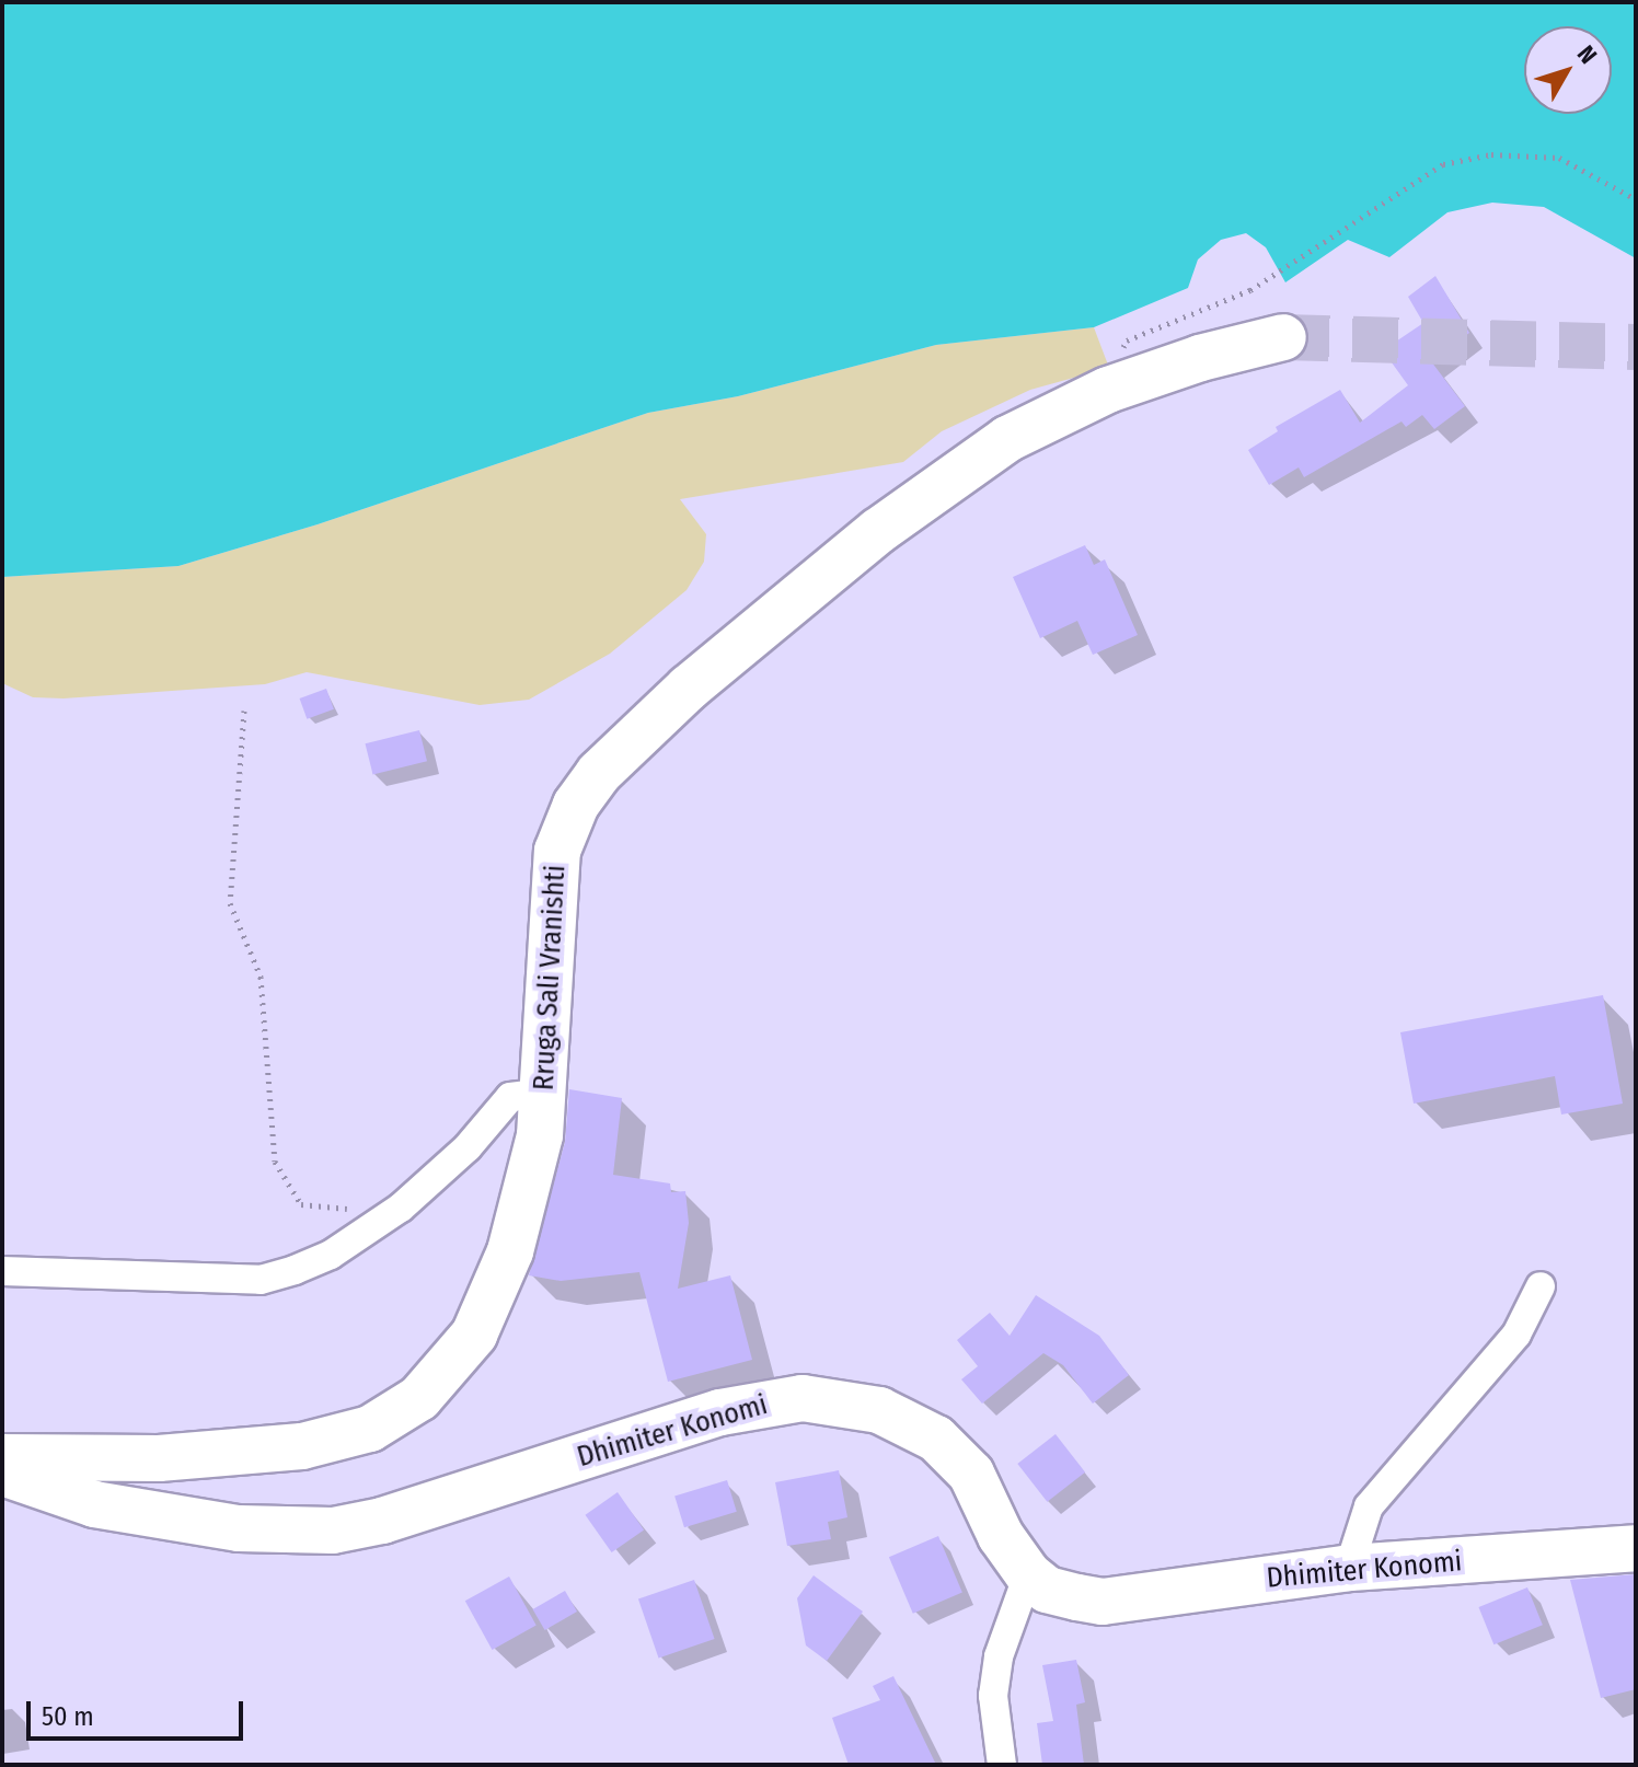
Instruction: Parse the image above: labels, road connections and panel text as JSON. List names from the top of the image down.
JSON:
{
  "streets": {
    "main road": ["Rruga Sali Vranishti", "Dhimiter Konomi"]
  },
  "scale_bar": "50 m",
  "north": "top right"
}
